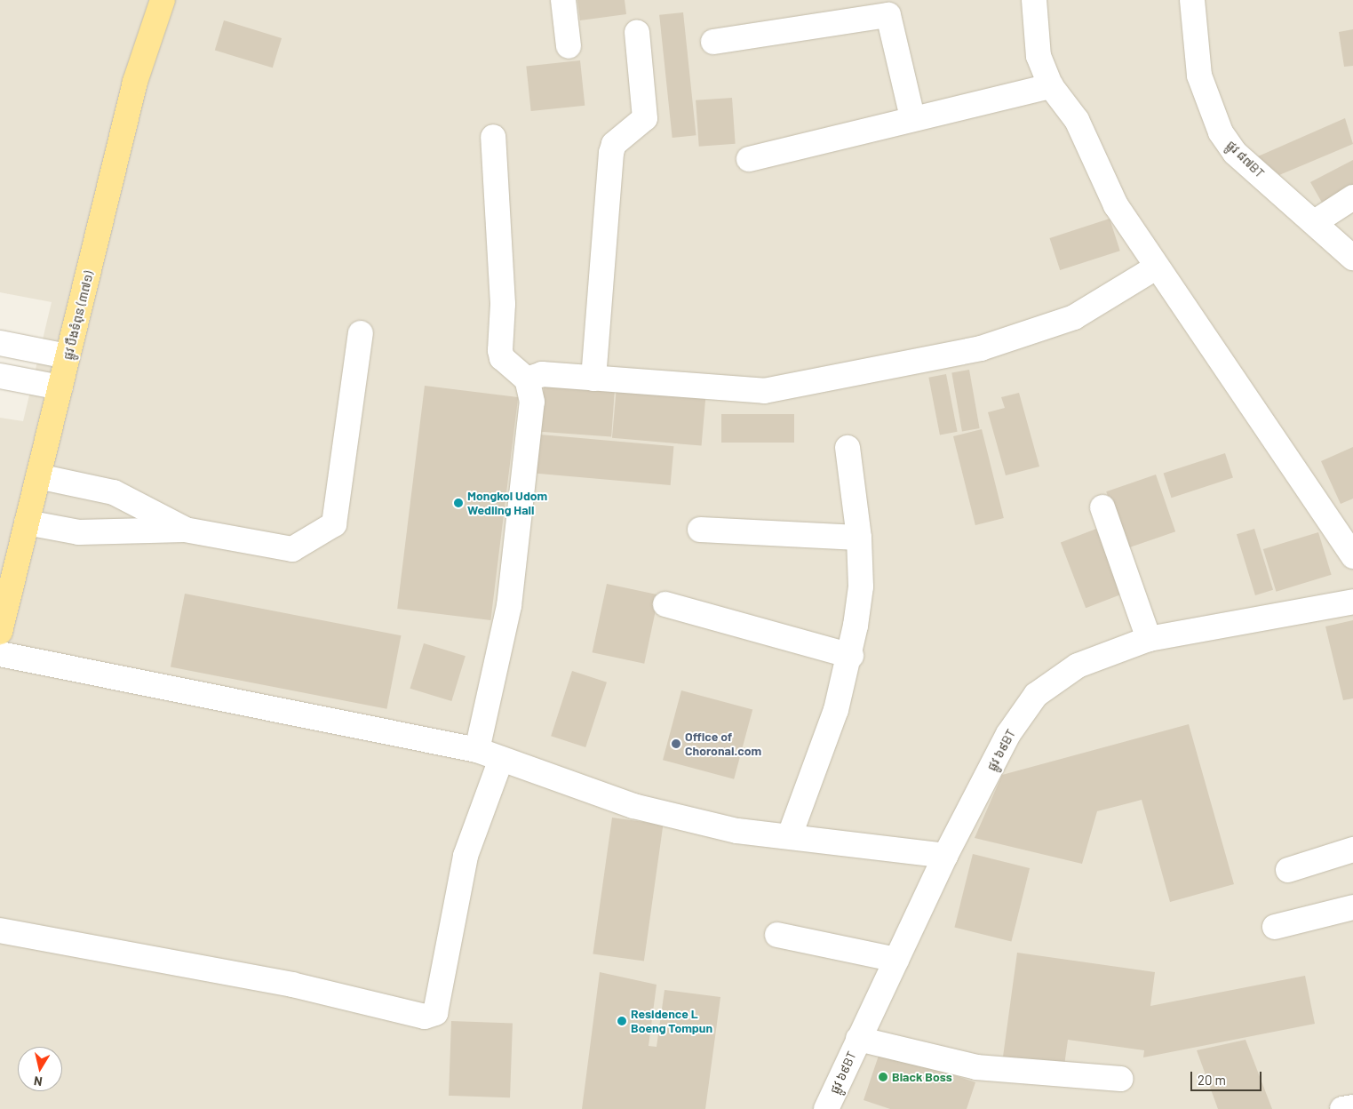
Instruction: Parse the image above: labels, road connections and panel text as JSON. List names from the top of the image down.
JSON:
{
  "streets": {
    "main road": ["ផ្លូវ បឹងទំពុន (៣៧១)"],
    "street": ["ផ្លូវ ៨៧BT", "ផ្លូវ ៦៩BT"]
  },
  "places": [
    "Mongkol Udom Wediing Hall",
    "Office of Choronai.com",
    "Residence L Boeng Tompun",
    "Black Boss"
  ],
  "scale_bar": "20 m",
  "north": "bottom"
}
